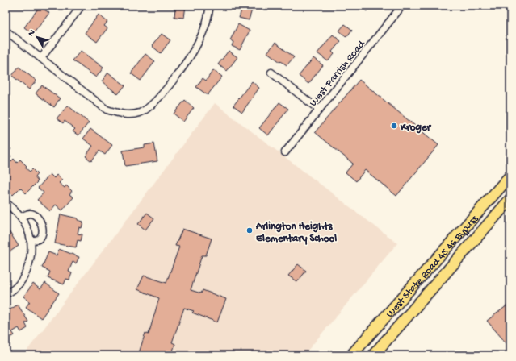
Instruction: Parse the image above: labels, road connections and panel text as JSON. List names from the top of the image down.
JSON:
{
  "streets": {
    "highway": ["West State Road 45 46 Bypass"],
    "street": ["West Parrish Road"]
  },
  "places": ["Kroger", "Arlington Heights Elementary School"],
  "north": "top left"
}
